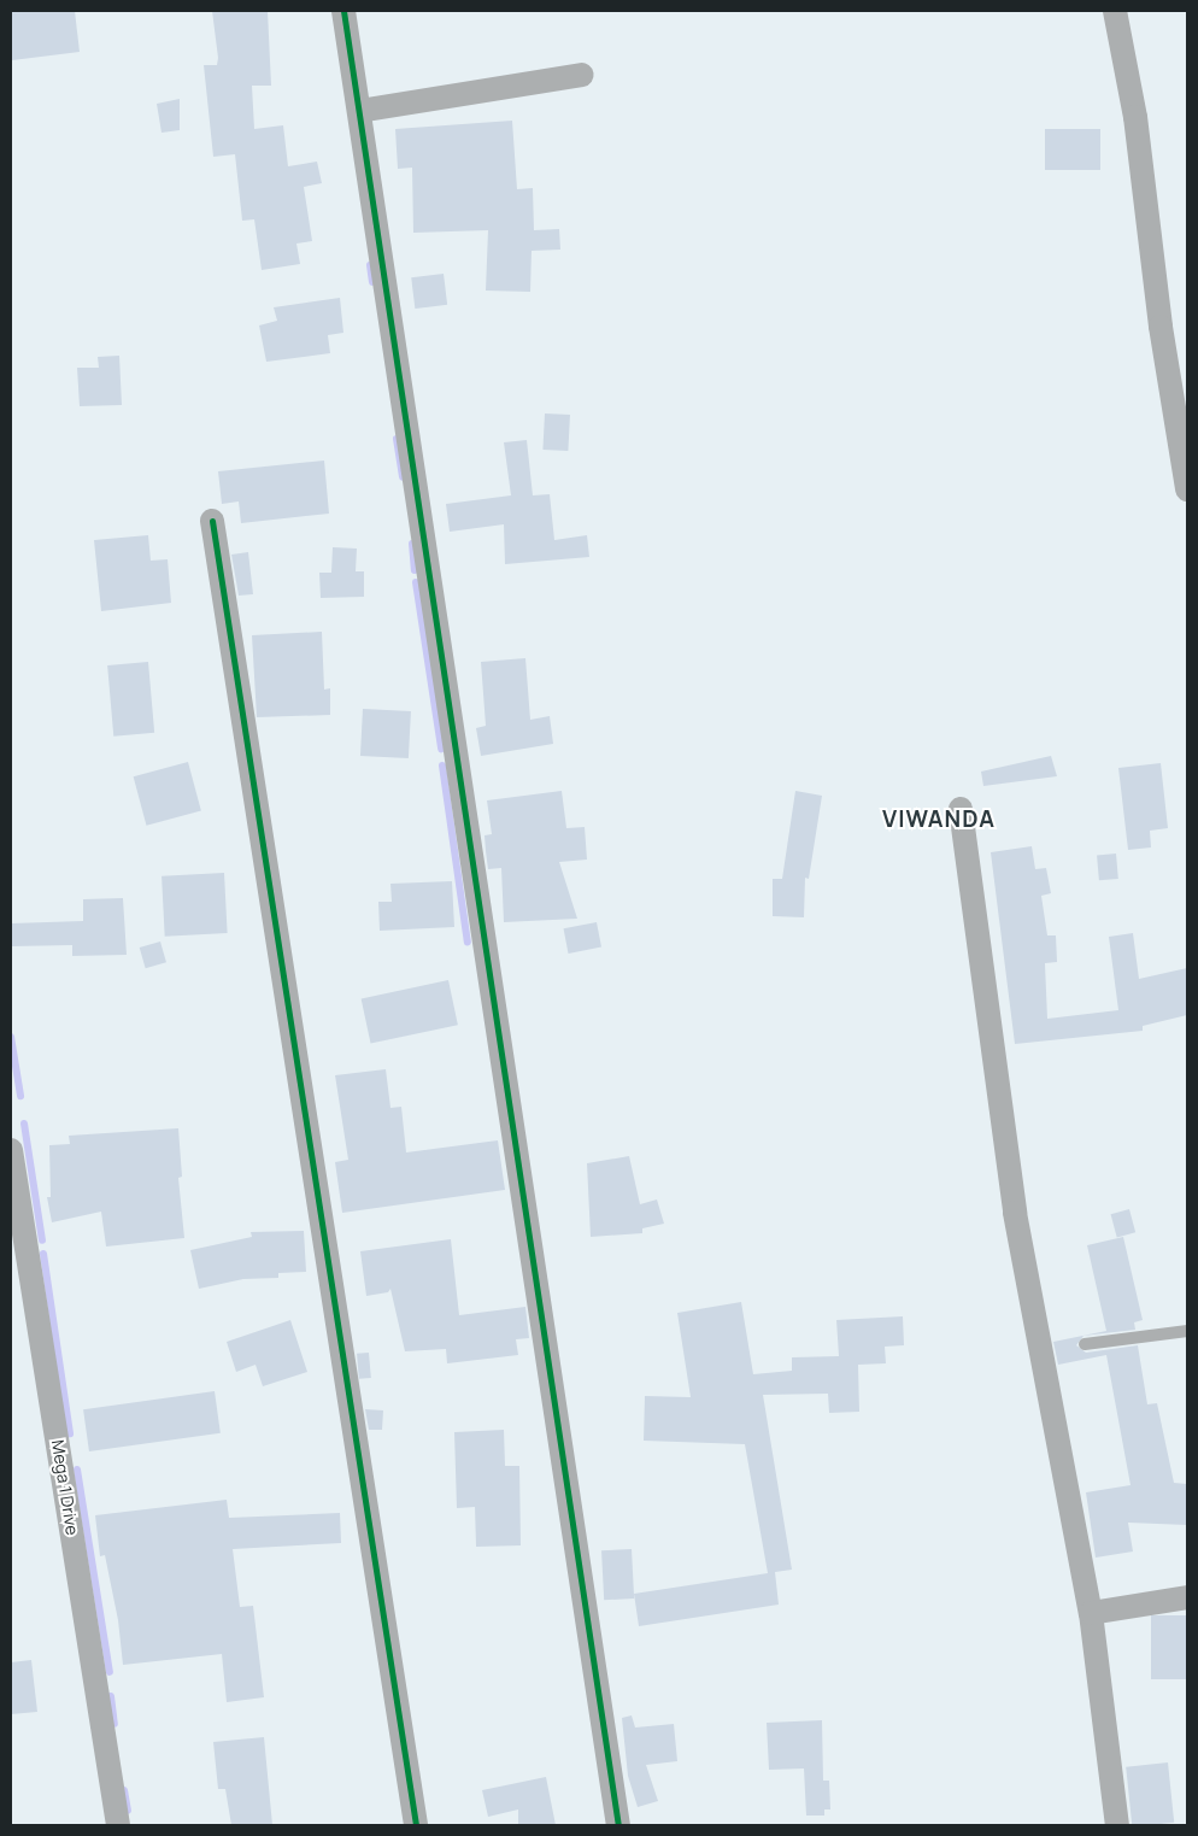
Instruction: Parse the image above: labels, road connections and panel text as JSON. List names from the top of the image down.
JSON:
{
  "streets": {
    "street": ["Mega 1 Drive"]
  },
  "districts": ["VIWANDA"]
}
